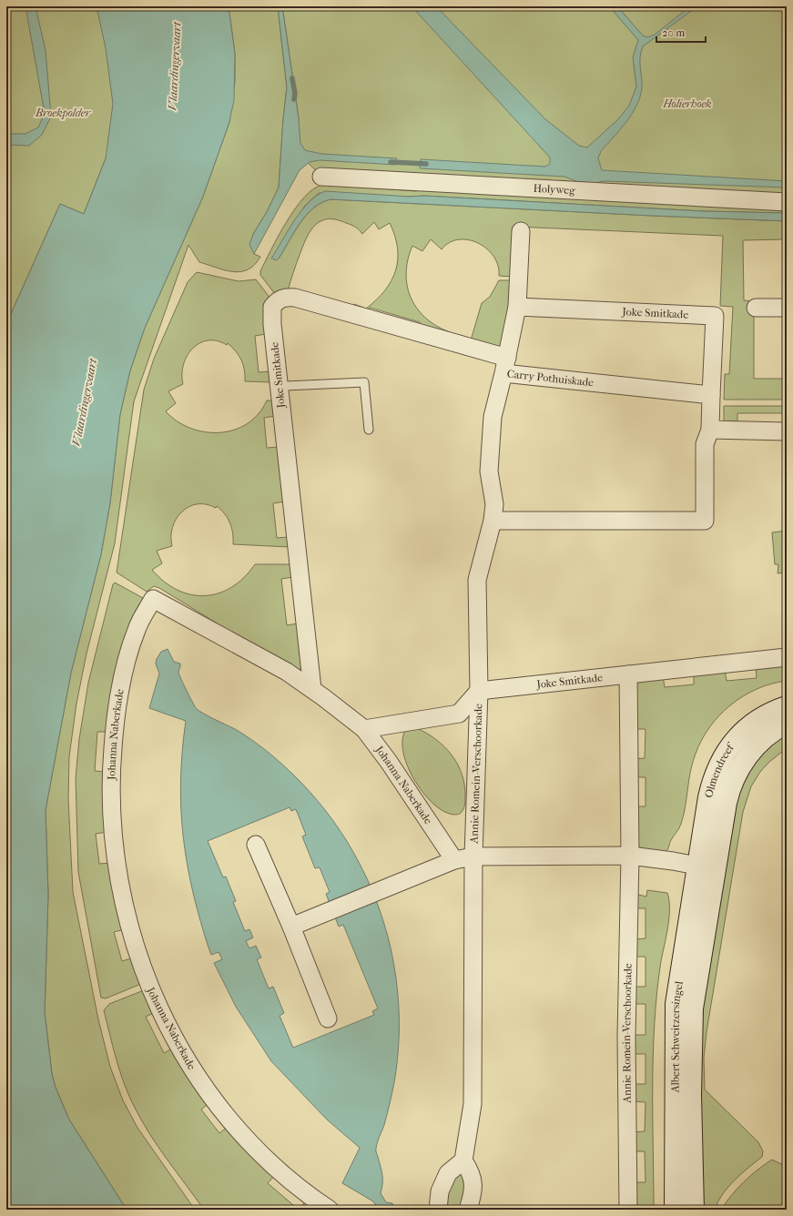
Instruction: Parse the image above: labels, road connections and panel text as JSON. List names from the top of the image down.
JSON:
{
  "streets": {
    "street": [
      "Holyweg",
      "Joke Smitkade",
      "Carry Pothuiskade",
      "Johanna Naberkade",
      "Olmendreef",
      "Annie Romein-Verschoorkade",
      "Albert Schweitzersingel"
    ]
  },
  "crossings": [
    ["Joke Smitkade", "Carry Pothuiskade"],
    ["Joke Smitkade", "Johanna Naberkade"],
    ["Joke Smitkade", "Annie Romein-Verschoorkade"],
    ["Carry Pothuiskade", "Annie Romein-Verschoorkade"],
    ["Olmendreef", "Annie Romein-Verschoorkade"],
    ["Olmendreef", "Albert Schweitzersingel"],
    ["Annie Romein-Verschoorkade", "Albert Schweitzersingel"]
  ],
  "water": ["Vlaardingervaart"],
  "parks": ["Holierhoek", "Broekpolder"],
  "scale_bar": "20 m"
}
